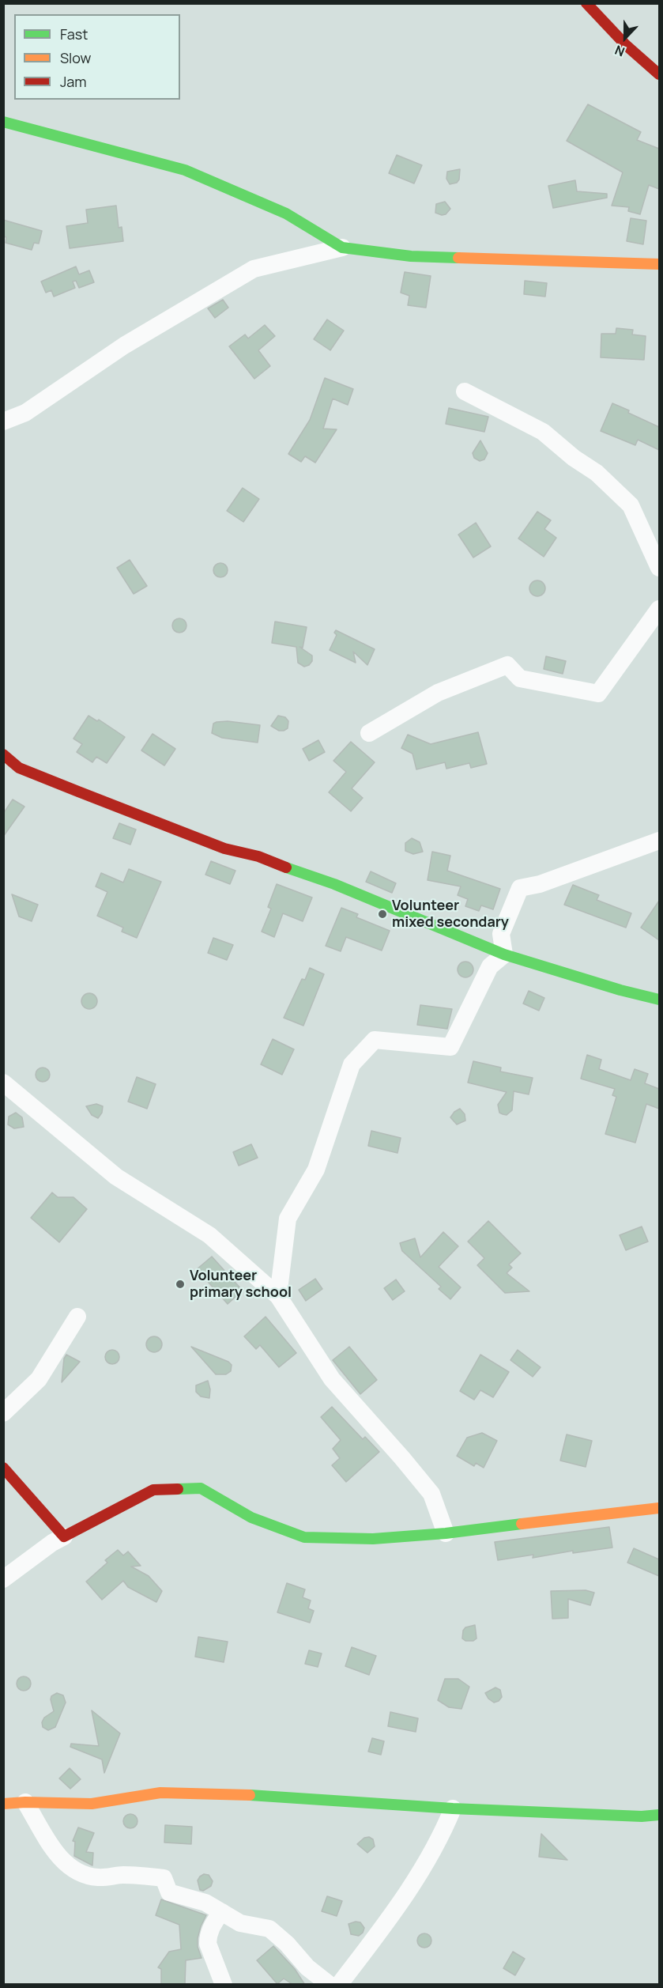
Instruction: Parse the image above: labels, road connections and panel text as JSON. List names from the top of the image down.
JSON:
{
  "places": ["Volunteer mixed secondary", "Volunteer primary school"],
  "legend": ["Fast", "Slow", "Jam"],
  "north": "bottom"
}
